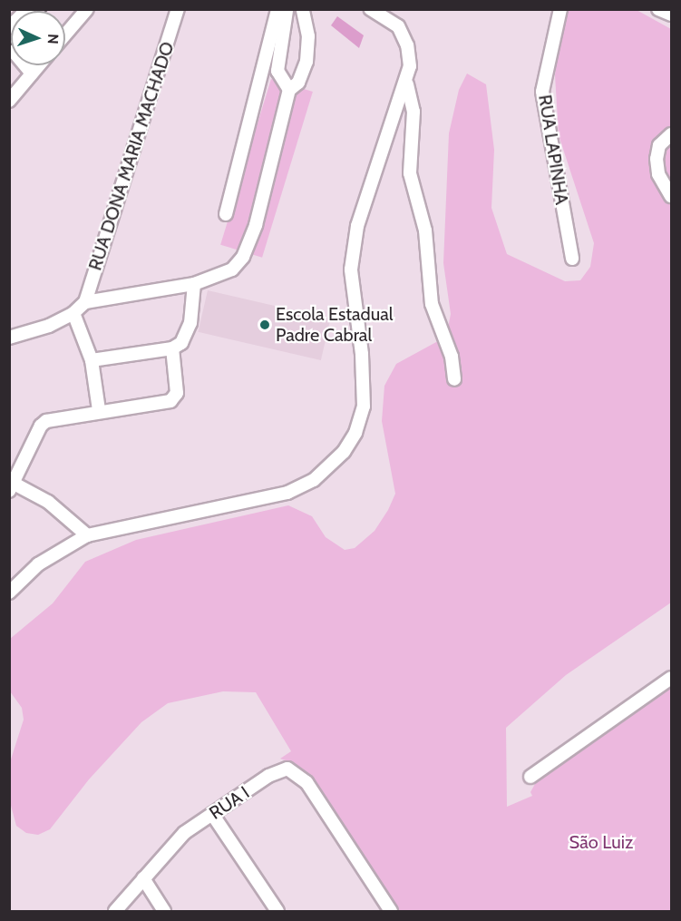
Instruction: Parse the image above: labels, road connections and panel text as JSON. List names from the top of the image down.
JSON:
{
  "streets": {
    "street": ["RUA LAPINHA", "RUA DONA MARIA MACHADO", "RUA I"]
  },
  "parks": ["São Luiz"],
  "places": ["Escola Estadual Padre Cabral"],
  "north": "right"
}
